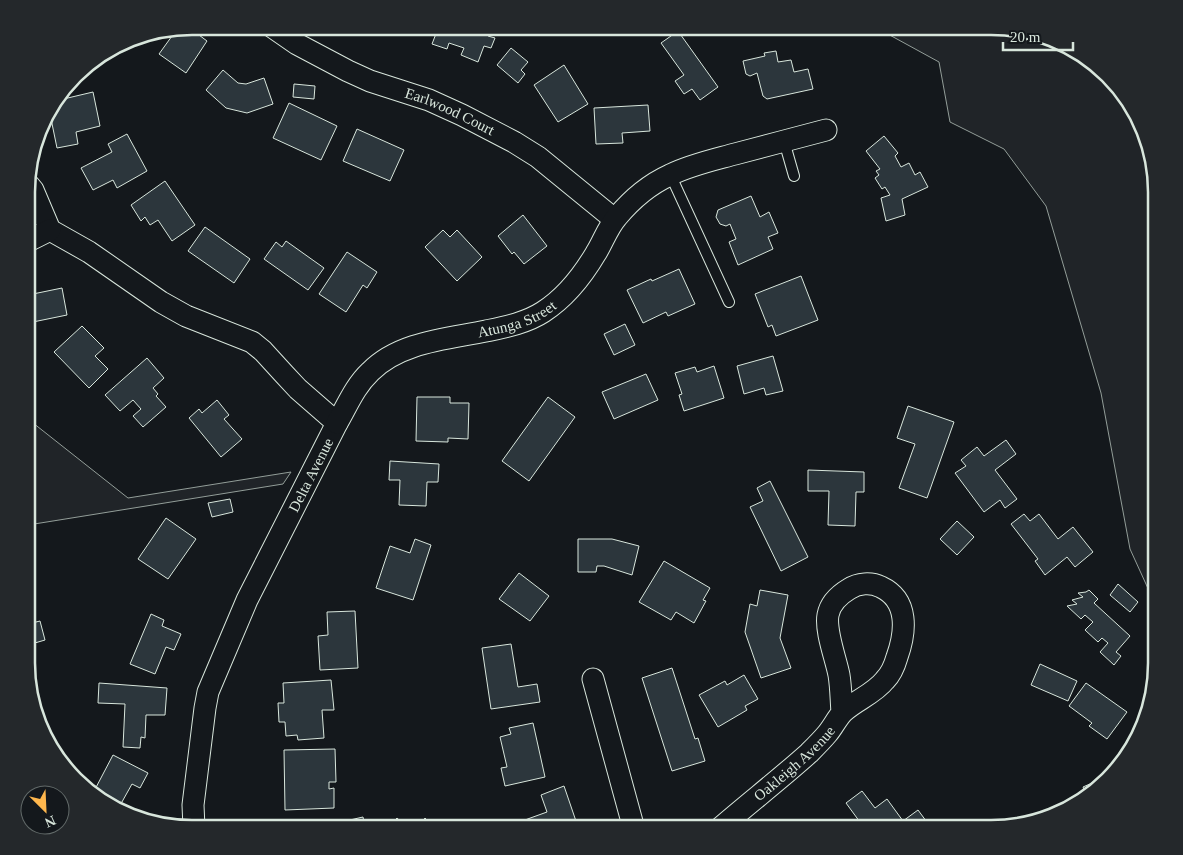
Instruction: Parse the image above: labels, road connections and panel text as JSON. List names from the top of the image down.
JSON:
{
  "streets": {
    "street": [
      "Earlwood Court",
      "Atunga Street",
      "Delta Avenue",
      "Oakleigh Avenue"
    ]
  },
  "crossings": [
    ["Earlwood Court", "Atunga Street"],
    ["Atunga Street", "Delta Avenue"]
  ],
  "scale_bar": "20 m",
  "north": "bottom right"
}
